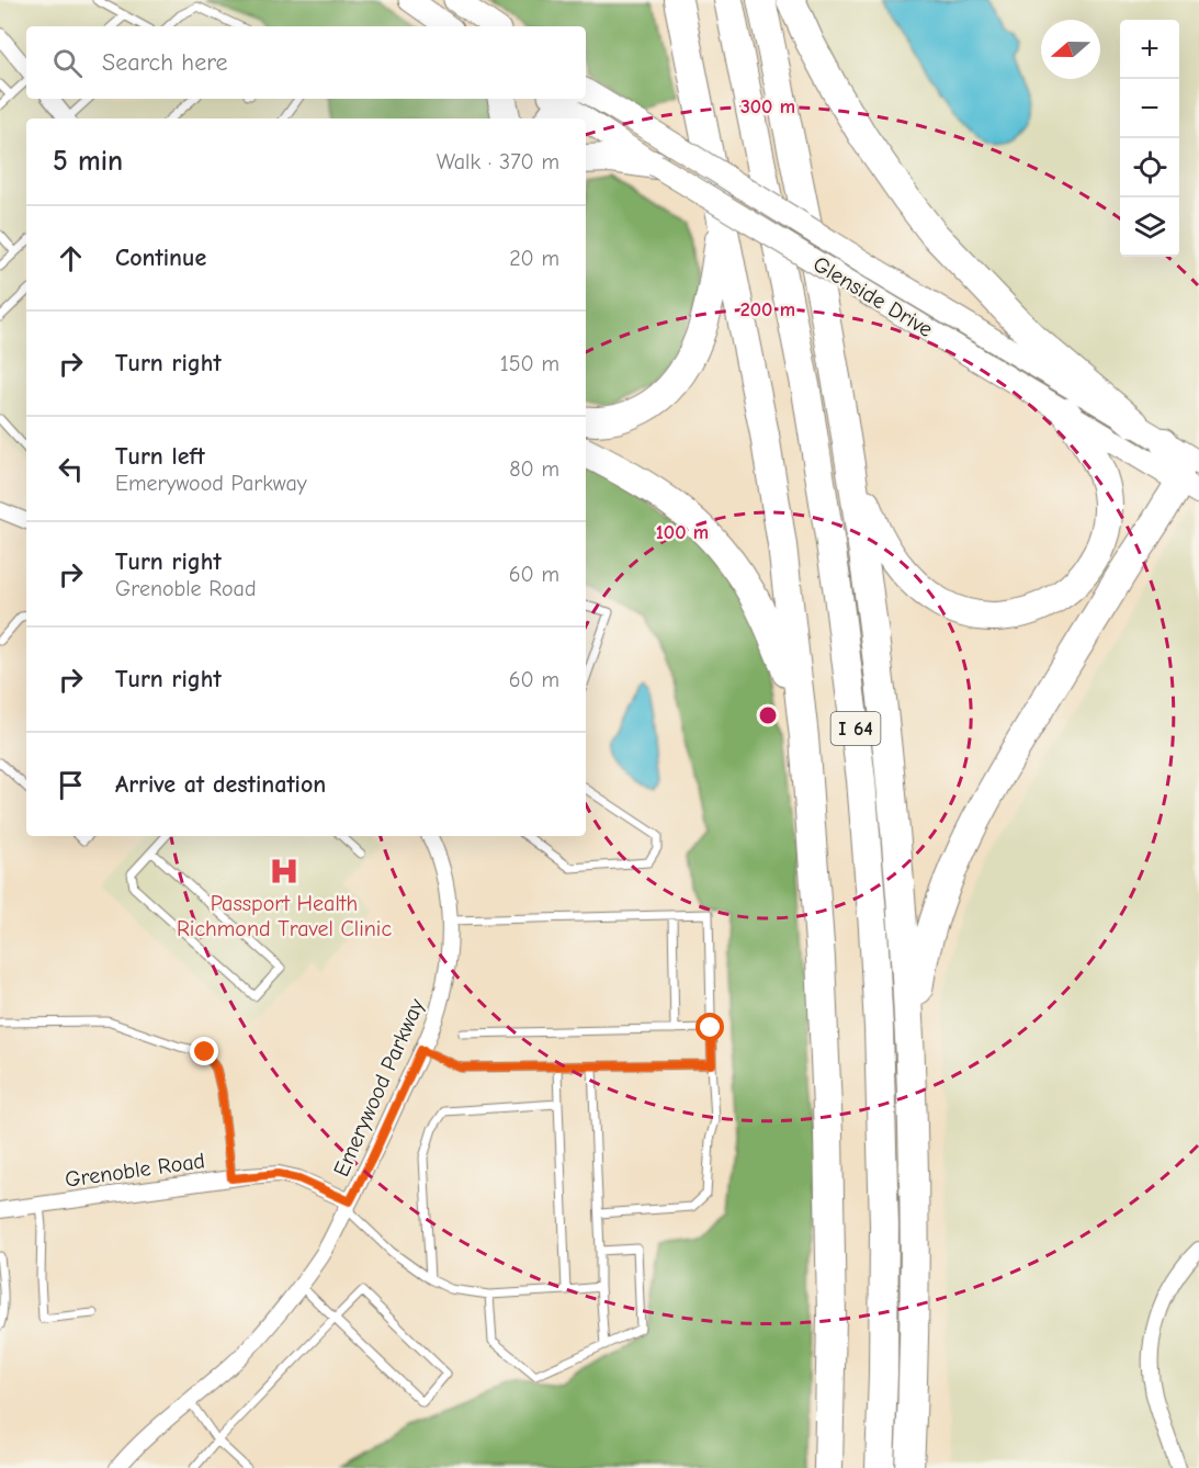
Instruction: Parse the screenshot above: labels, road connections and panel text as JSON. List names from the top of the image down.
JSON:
{
  "streets": {
    "highway": ["I 64"],
    "main road": ["Glenside Drive"],
    "street": ["Emerywood Parkway", "Grenoble Road"]
  },
  "crossings": [
    ["Emerywood Parkway", "Grenoble Road"]
  ],
  "places": {
    "hospital": ["Passport Health Richmond Travel Clinic"]
  },
  "north": "left",
  "page": {
    "map_buttons": ["+", "−"],
    "search": "Search here",
    "heading": ["5 min", "Walk · 370 m"],
    "list": [
      ["Continue", "20 m"],
      ["Turn right", "150 m"],
      ["Turn left", "Emerywood Parkway", "80 m"],
      ["Turn right", "Grenoble Road", "60 m"],
      ["Turn right", "60 m"],
      "Arrive at destination"
    ]
  },
  "rings": ["300 m", "200 m", "100 m"]
}
